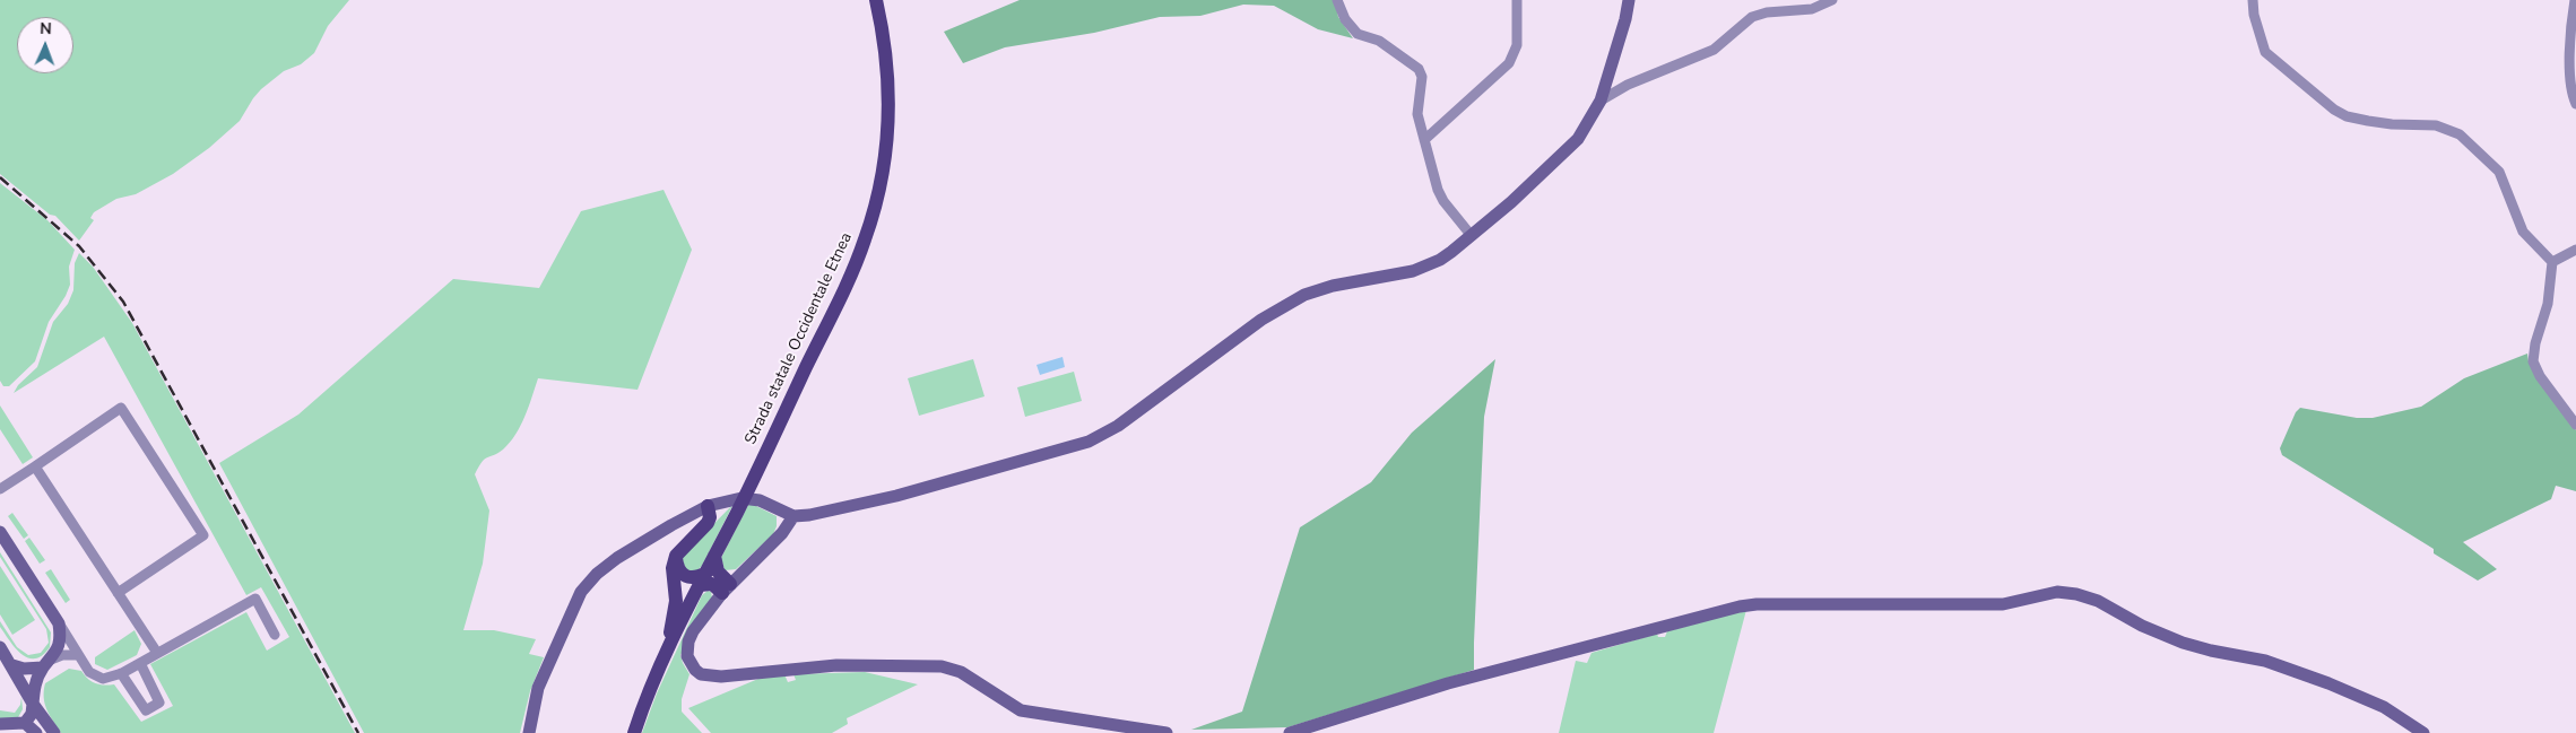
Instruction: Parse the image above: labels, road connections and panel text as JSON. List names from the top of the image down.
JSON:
{
  "streets": {
    "main road": ["Strada statale Occidentale Etnea"]
  },
  "north": "top"
}
